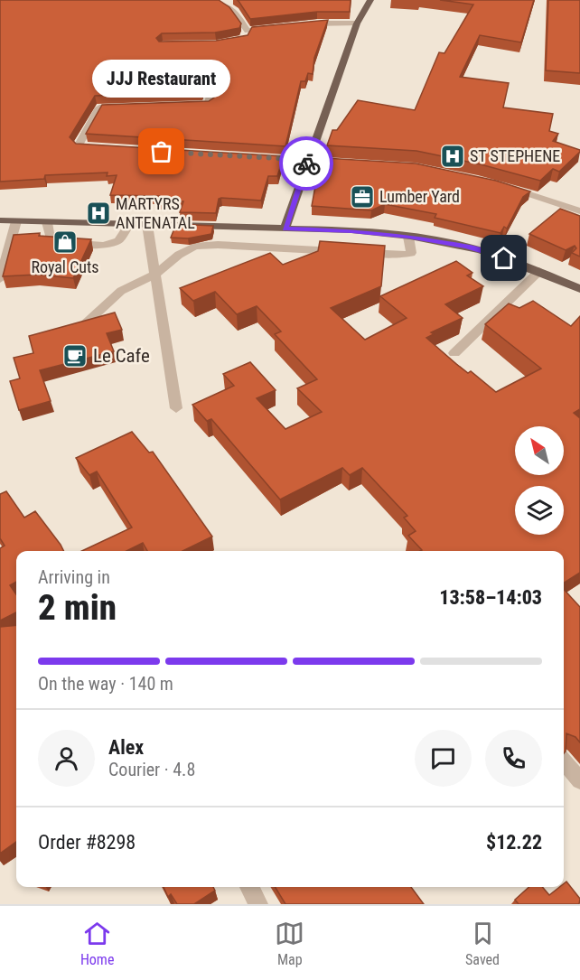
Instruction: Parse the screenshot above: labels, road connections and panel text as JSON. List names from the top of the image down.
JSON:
{
  "places": {
    "other": ["JJJ Restaurant"],
    "hospital": ["ST STEPHENE", "MARTYRS ANTENATAL"],
    "office": ["Lumber Yard"],
    "shop": ["Royal Cuts"],
    "cafe": ["Le Cafe"]
  },
  "north": "top left",
  "page": {
    "bubble": "JJJ Restaurant",
    "heading": ["2 min", "Arriving in", "13:58–14:03"],
    "panel": [
      "Alex",
      "Courier · 4.8",
      "Order #8298",
      "$12.22"
    ],
    "bar": "On the way · 140 m",
    "tabs": ["Home", "Map", "Saved"]
  }
}
